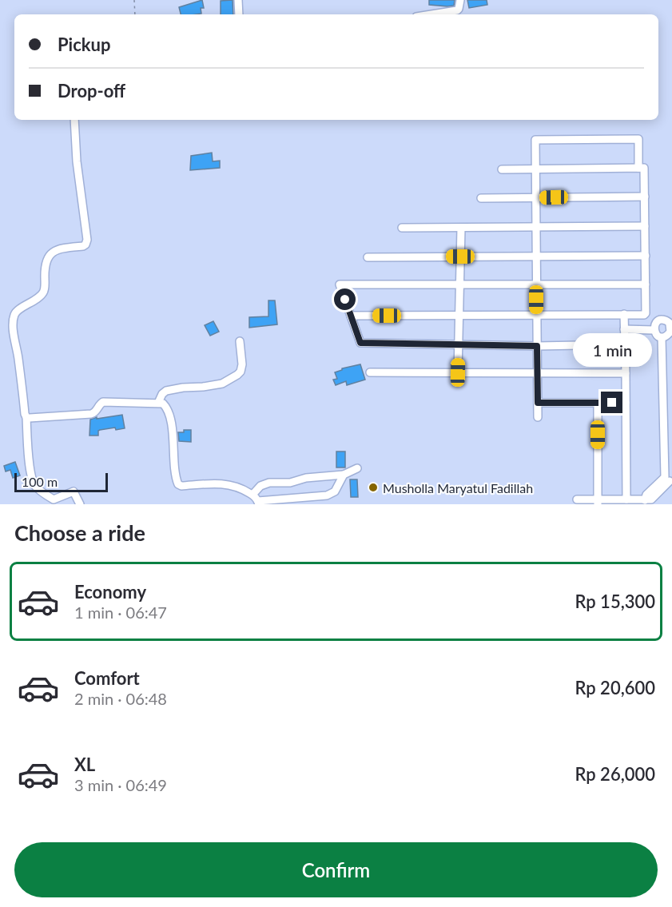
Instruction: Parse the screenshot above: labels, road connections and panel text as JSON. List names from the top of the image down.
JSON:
{
  "places": ["Musholla Maryatul Fadillah"],
  "scale_bar": "100 m",
  "page": {
    "banner": ["Pickup", "Drop-off"],
    "bubble": "1 min",
    "scale": "100 m",
    "heading": "Choose a ride",
    "list": [
      {
        "name": "Economy",
        "note": "1 min · 06:47",
        "value": "Rp 15,300"
      },
      {
        "name": "Comfort",
        "note": "2 min · 06:48",
        "value": "Rp 20,600"
      },
      {
        "name": "XL",
        "note": "3 min · 06:49",
        "value": "Rp 26,000"
      }
    ],
    "buttons": "Confirm"
  }
}
